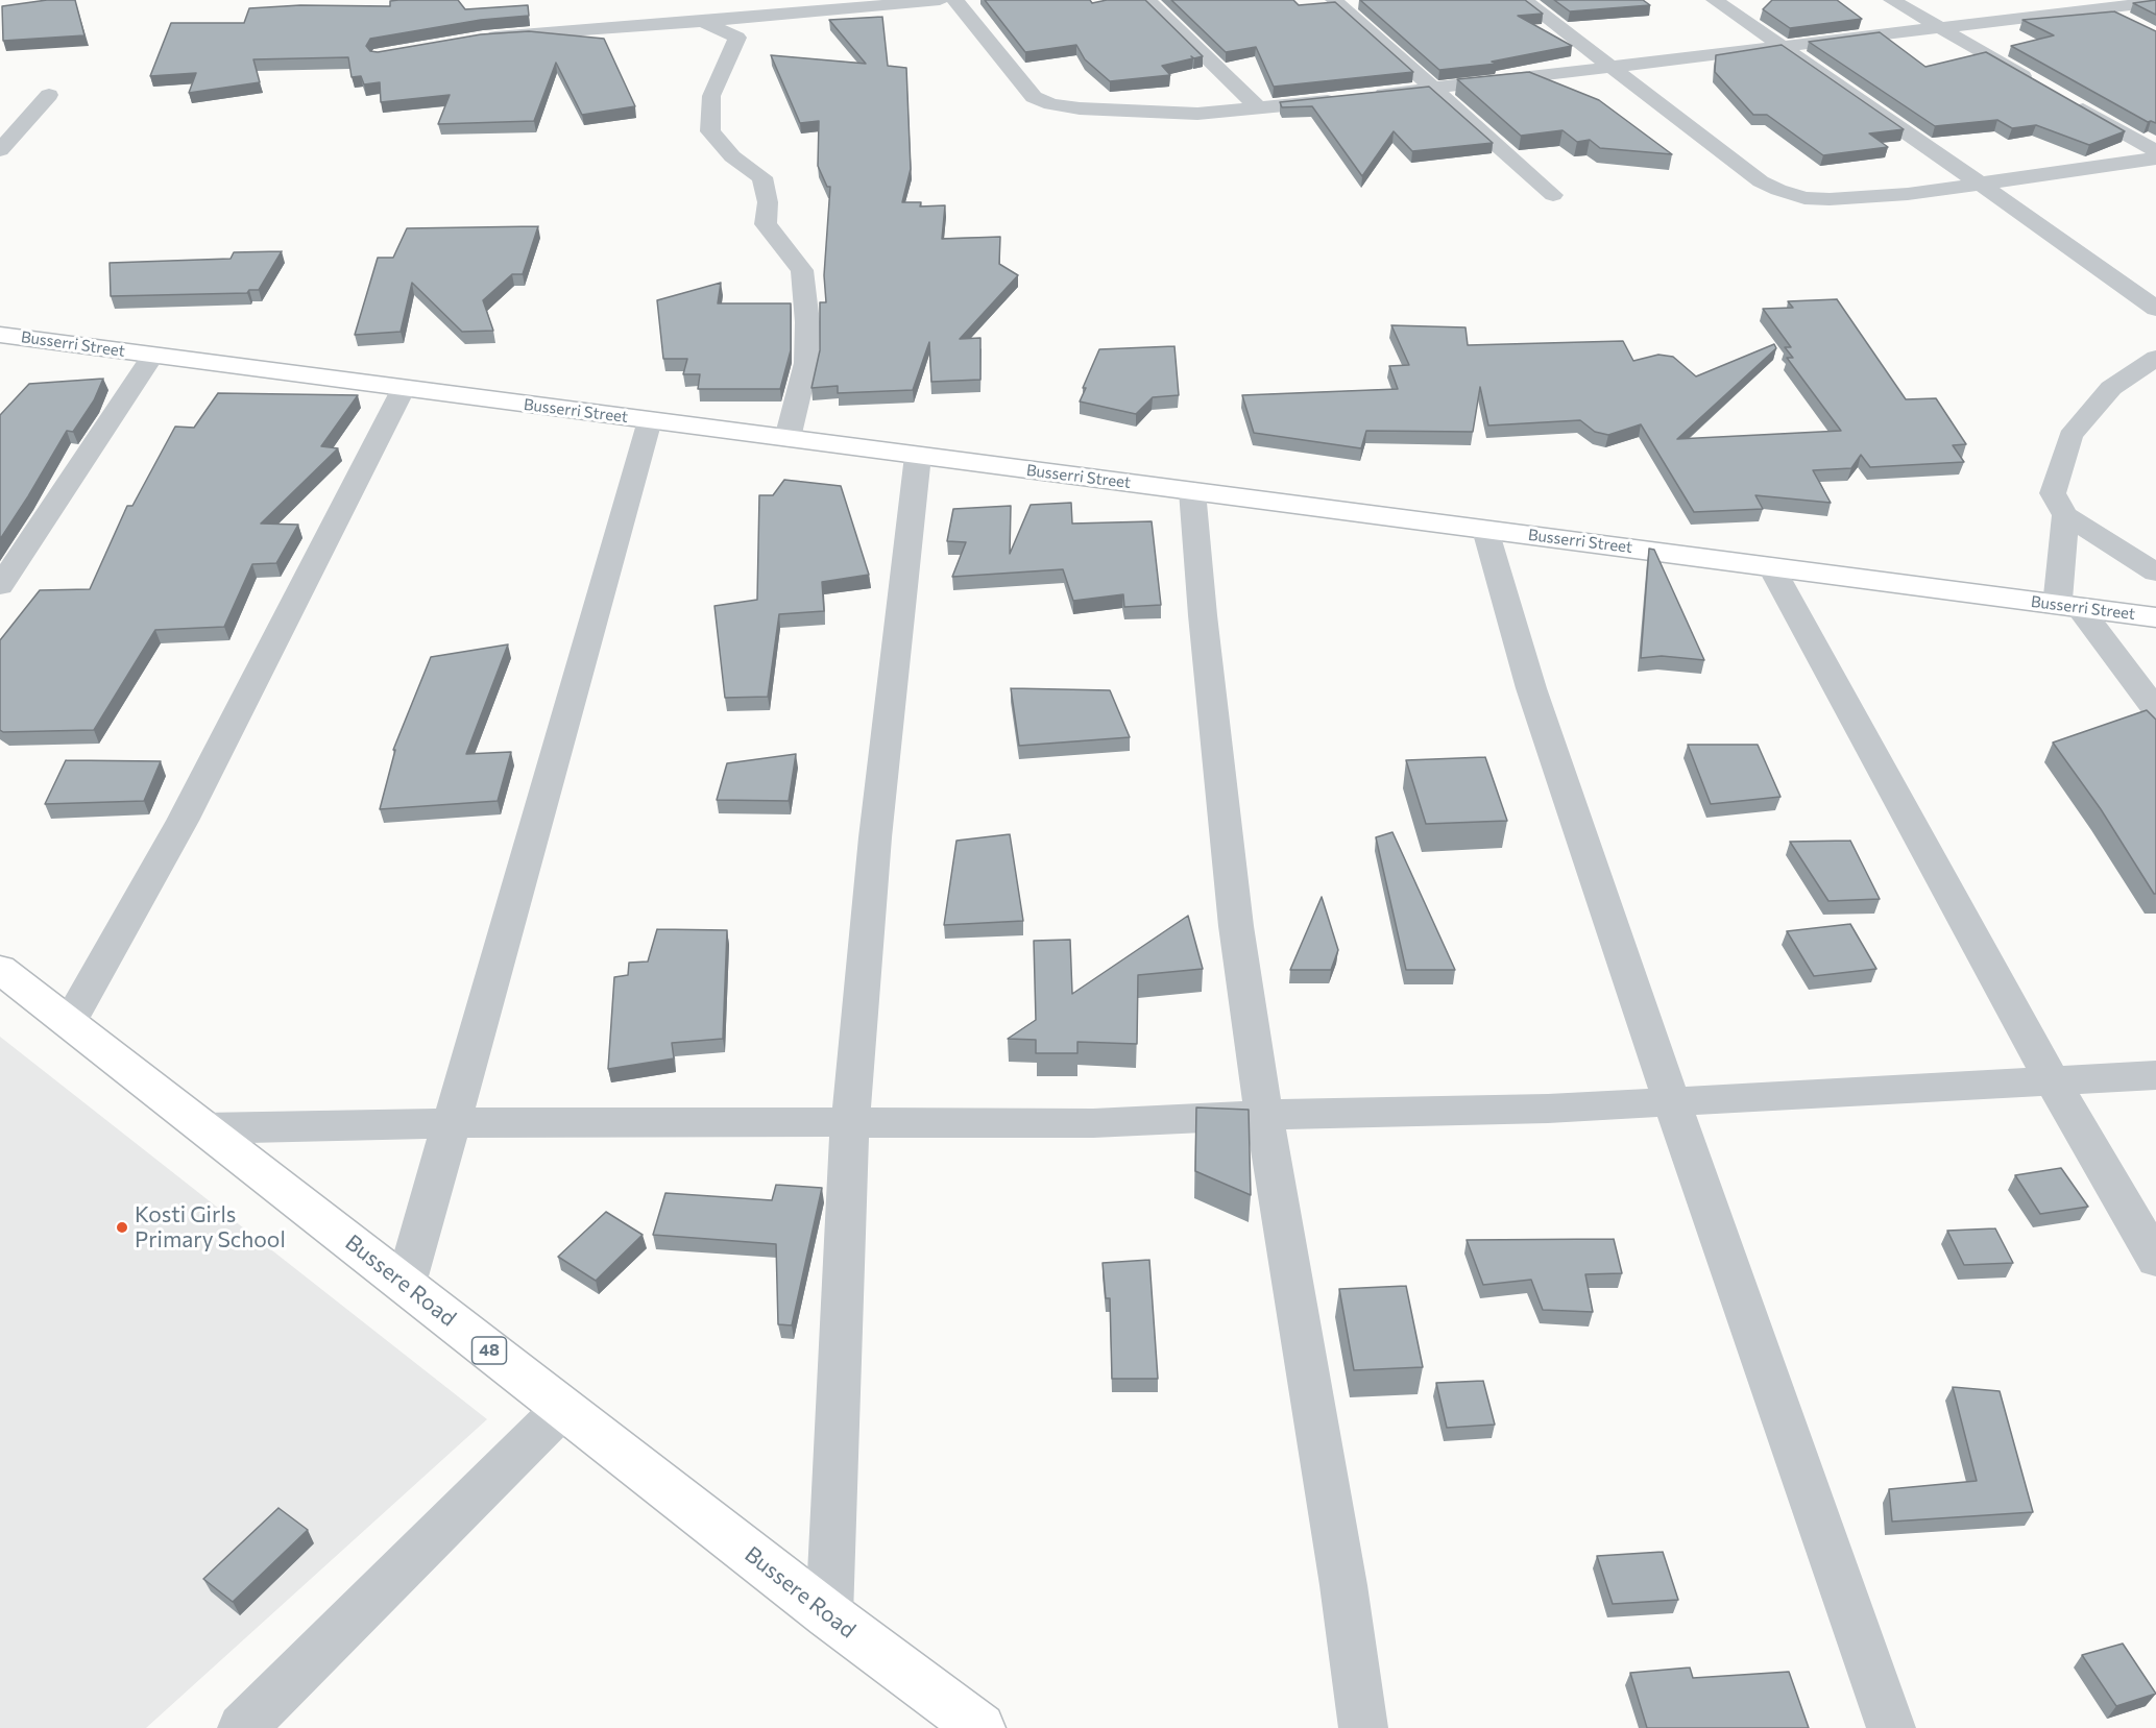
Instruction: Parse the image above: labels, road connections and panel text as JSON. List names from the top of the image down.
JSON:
{
  "streets": {
    "main road": ["Busserri Street", "Bussere Road", "48"]
  },
  "places": ["Kosti Girls Primary School"]
}
